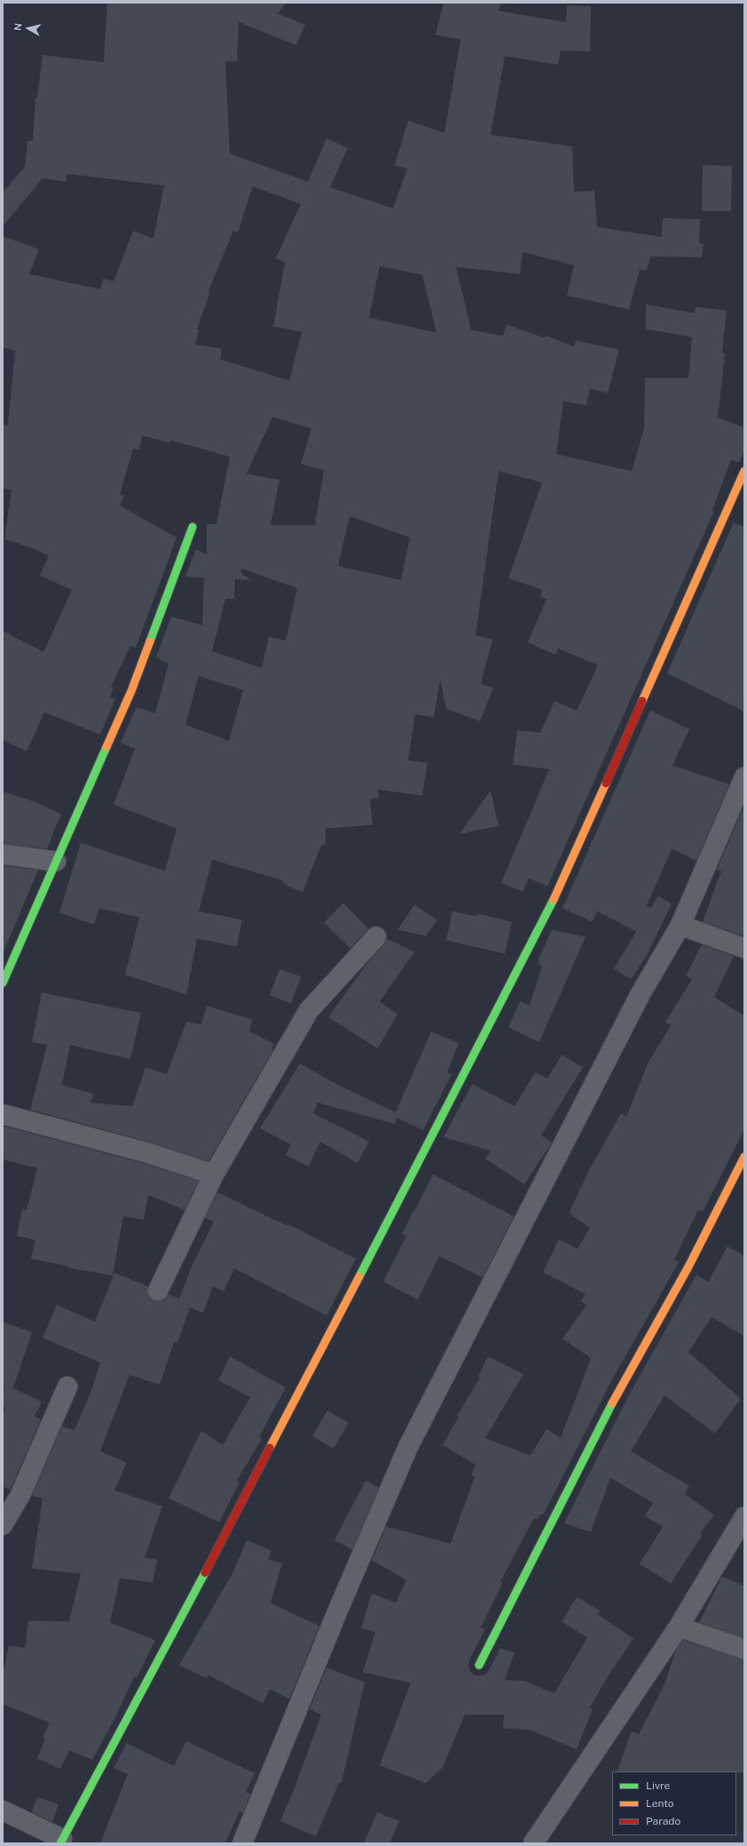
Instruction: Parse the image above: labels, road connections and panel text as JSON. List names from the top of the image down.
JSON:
{
  "legend": ["Livre", "Lento", "Parado"],
  "north": "left"
}
